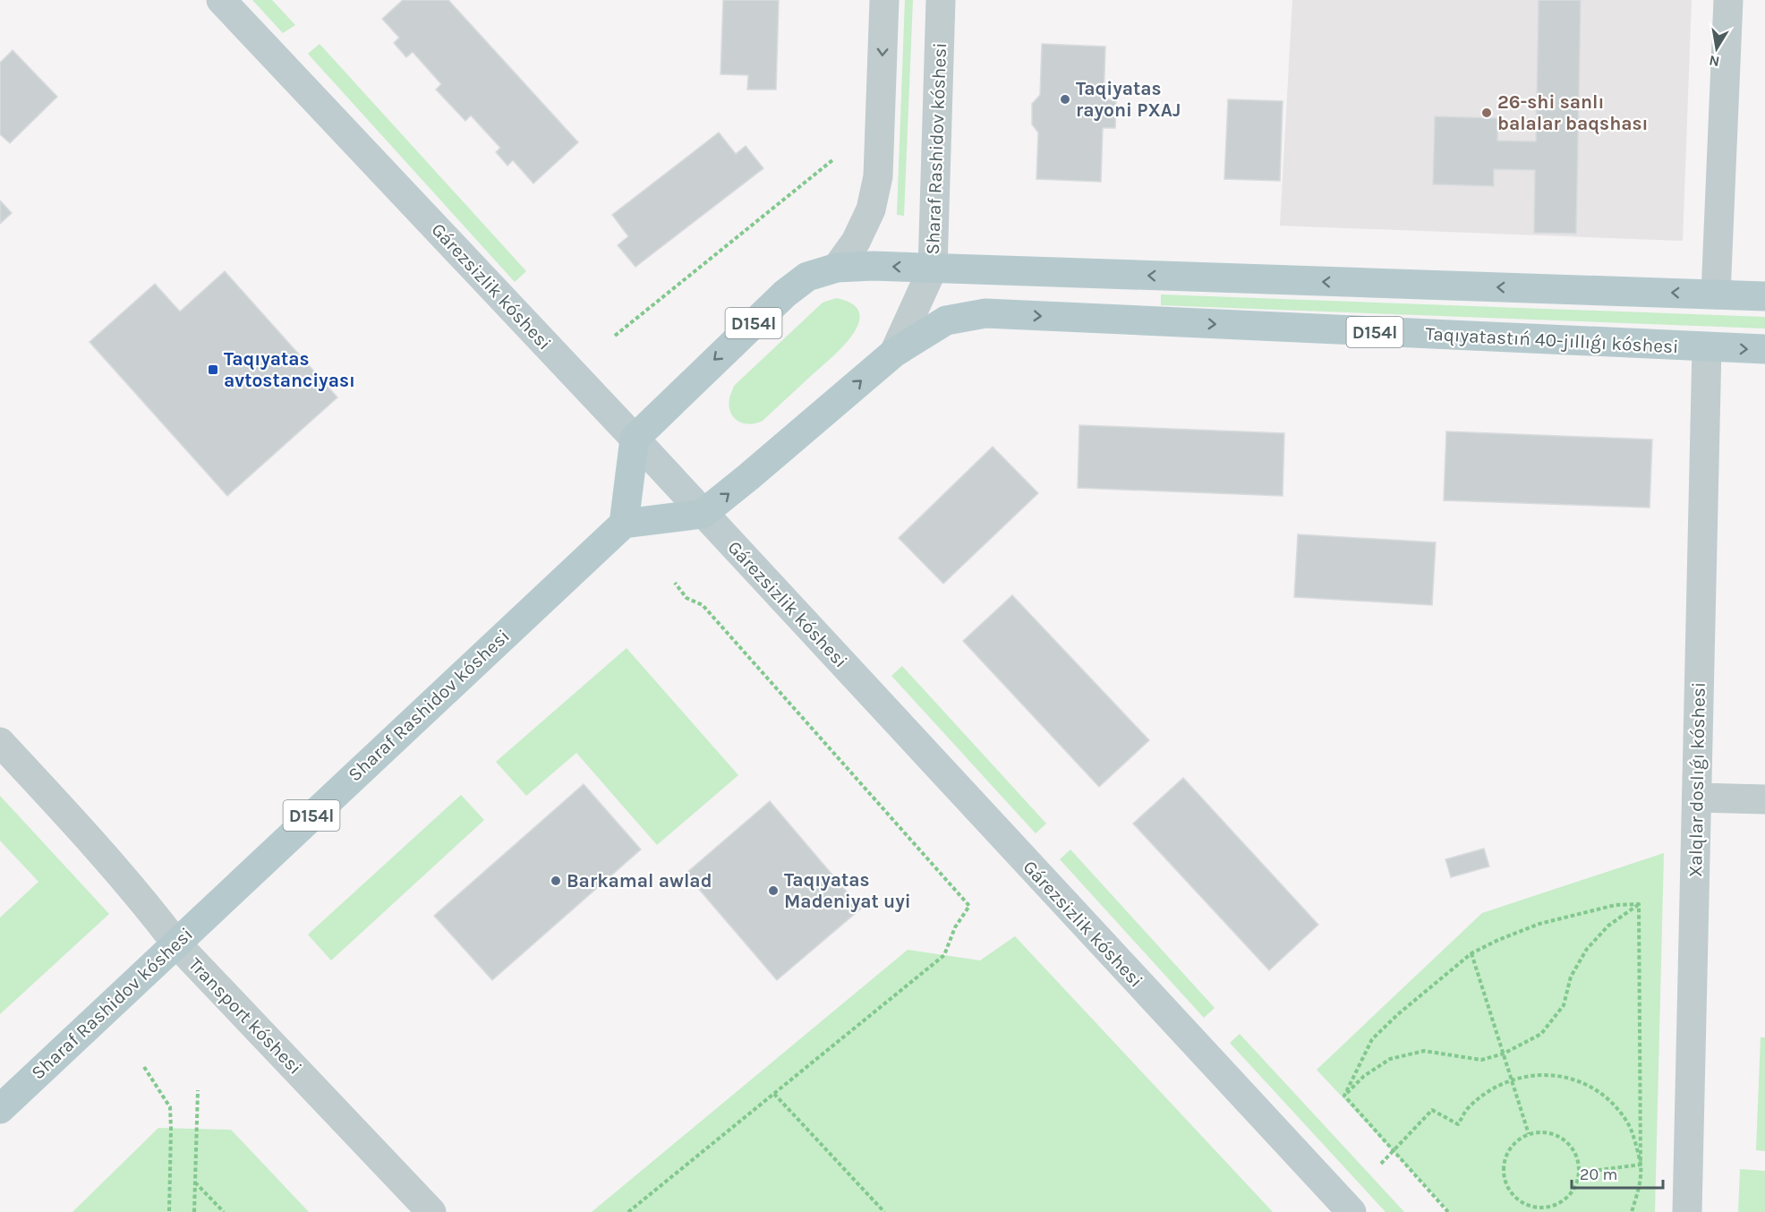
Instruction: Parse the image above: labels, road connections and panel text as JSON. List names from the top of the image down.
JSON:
{
  "streets": {
    "main road": ["Sharaf Rashidov kóshesi", "D154l", "Taqıyatastıń 40-jıllıǵı kóshesi"],
    "street": ["Gárezsizlik kóshesi", "Xalqlar doslıǵı kóshesi", "Transport kóshesi"]
  },
  "crossings": [
    ["Sharaf Rashidov kóshesi", "D154l"],
    ["Sharaf Rashidov kóshesi", "Taqıyatastıń 40-jıllıǵı kóshesi"],
    ["Sharaf Rashidov kóshesi", "Transport kóshesi"],
    ["Gárezsizlik kóshesi", "D154l"],
    ["D154l", "Taqıyatastıń 40-jıllıǵı kóshesi"],
    ["Taqıyatastıń 40-jıllıǵı kóshesi", "Xalqlar doslıǵı kóshesi"]
  ],
  "places": {
    "other": [
      "Taqiyatas rayoni PXAJ",
      "26-shi sanlı balalar baqshası",
      "Barkamal awlad",
      "Taqıyatas Madeniyat uyi"
    ],
    "transit": ["Taqıyatas avtostanciyası"]
  },
  "scale_bar": "20 m",
  "north": "bottom"
}
